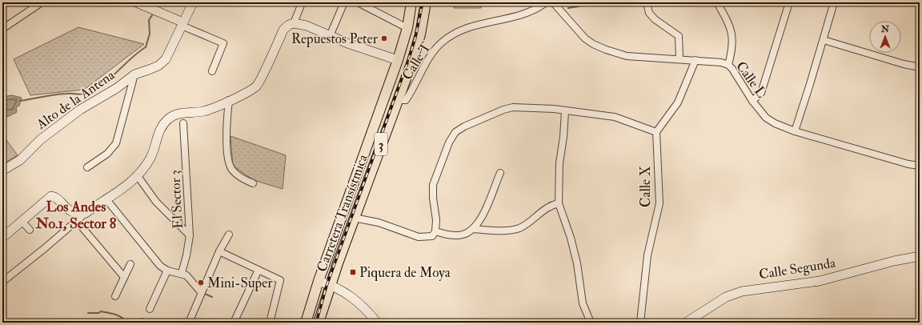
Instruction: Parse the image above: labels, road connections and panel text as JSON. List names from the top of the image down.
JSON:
{
  "streets": {
    "main road": ["3", "Carretera Transístmica"],
    "street": [
      "Calle T",
      "Calle L",
      "Alto de la Antena",
      "Calle X",
      "El Sector 3",
      "Calle Segunda"
    ]
  },
  "crossings": [
    ["Calle T", "Carretera Transístmica"]
  ],
  "districts": ["Los Andes No.1, Sector 8"],
  "places": {
    "other": ["Repuestos Peter", "Mini-Super"],
    "transit": ["Piquera de Moya"]
  },
  "north": "top"
}
